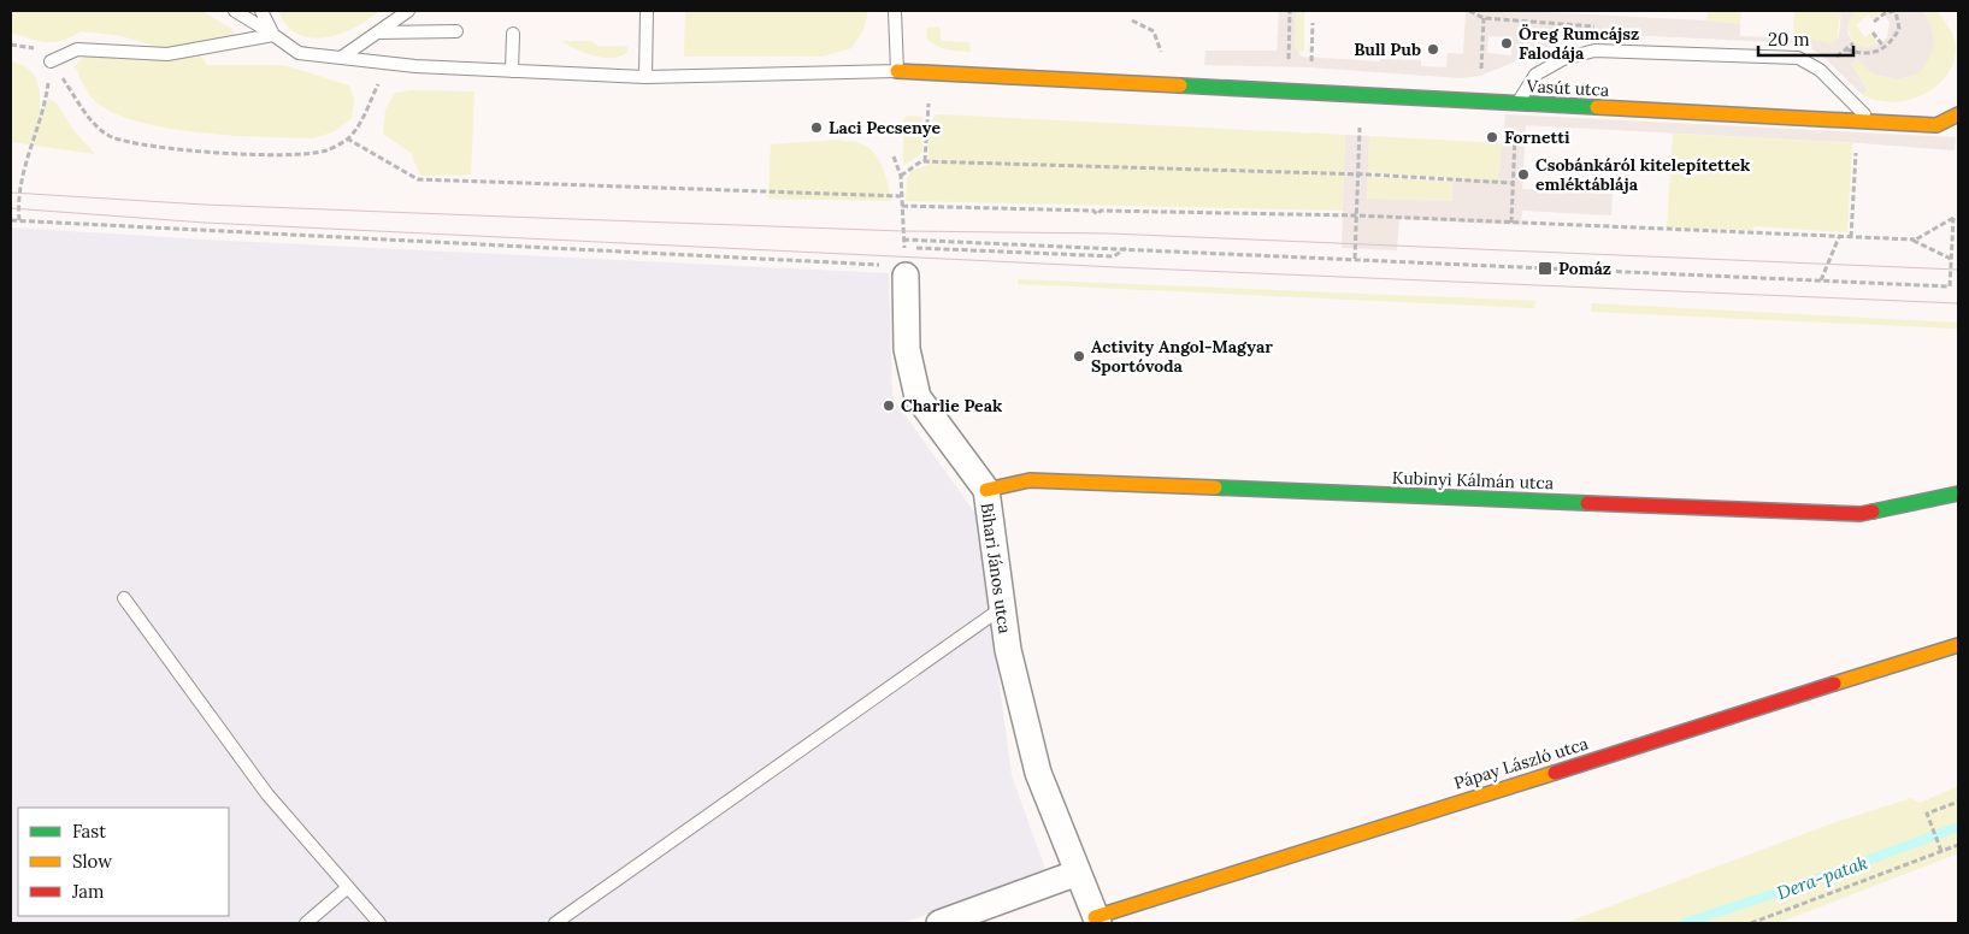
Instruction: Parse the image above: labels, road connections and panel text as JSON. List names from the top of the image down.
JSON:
{
  "streets": {
    "street": [
      "Vasút utca",
      "Kubinyi Kálmán utca",
      "Bihari János utca",
      "Pápay László utca"
    ]
  },
  "crossings": [
    ["Kubinyi Kálmán utca", "Bihari János utca"],
    ["Bihari János utca", "Pápay László utca"]
  ],
  "water": ["Dera-patak"],
  "places": {
    "other": [
      "Öreg Rumcájsz Falodája",
      "Bull Pub",
      "Laci Pecsenye",
      "Fornetti",
      "Csobánkáról kitelepítettek emléktáblája",
      "Activity Angol-Magyar Sportóvoda",
      "Charlie Peak"
    ],
    "transit": ["Pomáz"]
  },
  "legend": ["Fast", "Slow", "Jam"],
  "scale_bar": "20 m"
}
